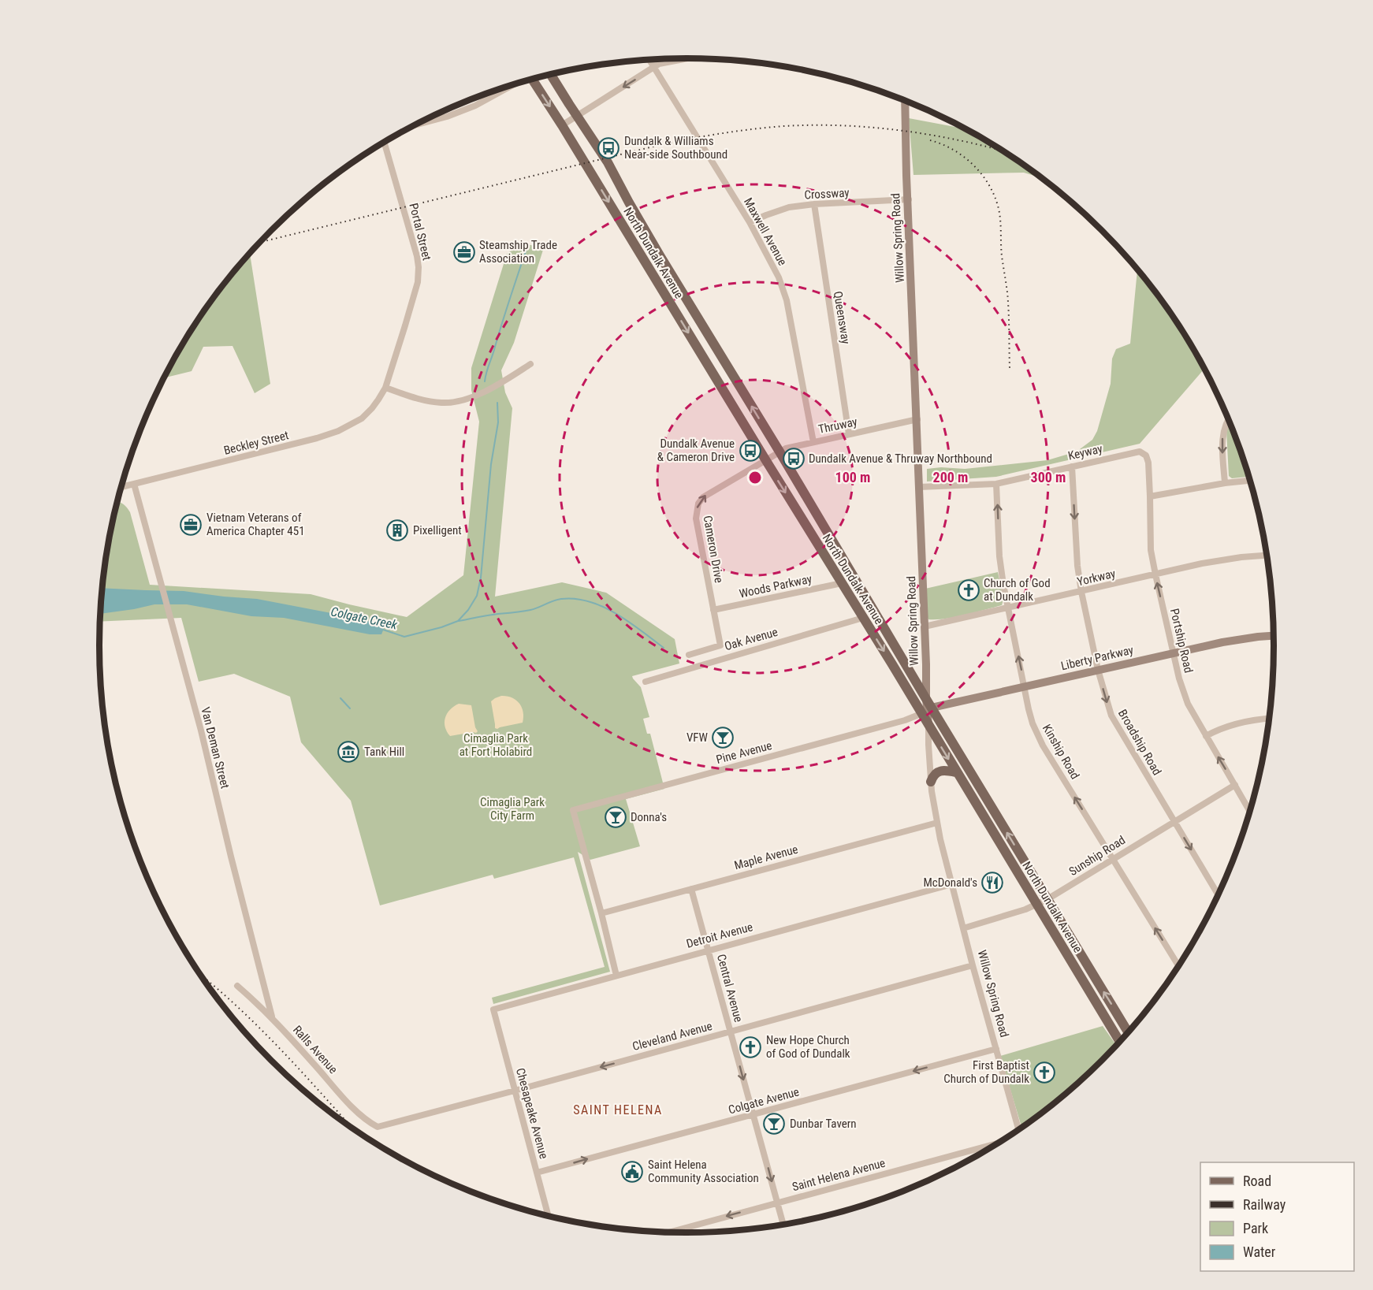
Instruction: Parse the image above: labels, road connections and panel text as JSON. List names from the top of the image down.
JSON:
{
  "streets": {
    "main road": ["North Dundalk Avenue"],
    "street": [
      "Crossway",
      "Portal Street",
      "Maxwell Avenue",
      "Willow Spring Road",
      "Queensway",
      "Thruway",
      "Beckley Street",
      "Keyway",
      "Cameron Drive",
      "Yorkway",
      "Woods Parkway",
      "Oak Avenue",
      "Portship Road",
      "Liberty Parkway",
      "Broadship Road",
      "Van Deman Street",
      "Kinship Road",
      "Pine Avenue",
      "Sunship Road",
      "Maple Avenue",
      "Detroit Avenue",
      "Central Avenue",
      "Cleveland Avenue",
      "Ralls Avenue",
      "Colgate Avenue",
      "Chesapeake Avenue",
      "Saint Helena Avenue"
    ]
  },
  "crossings": [
    ["Crossway", "Maxwell Avenue"],
    ["Crossway", "Willow Spring Road"],
    ["Crossway", "Queensway"],
    ["Portal Street", "Beckley Street"],
    ["Maxwell Avenue", "Thruway"],
    ["Willow Spring Road", "North Dundalk Avenue"],
    ["Willow Spring Road", "Thruway"],
    ["Willow Spring Road", "Keyway"],
    ["Willow Spring Road", "Yorkway"],
    ["Willow Spring Road", "Sunship Road"],
    ["Willow Spring Road", "Maple Avenue"],
    ["Willow Spring Road", "Detroit Avenue"],
    ["Willow Spring Road", "Cleveland Avenue"],
    ["Willow Spring Road", "Colgate Avenue"],
    ["North Dundalk Avenue", "Thruway"],
    ["North Dundalk Avenue", "Cameron Drive"],
    ["North Dundalk Avenue", "Woods Parkway"],
    ["North Dundalk Avenue", "Oak Avenue"],
    ["North Dundalk Avenue", "Liberty Parkway"],
    ["North Dundalk Avenue", "Pine Avenue"],
    ["North Dundalk Avenue", "Sunship Road"],
    ["Queensway", "Thruway"],
    ["Thruway", "Cameron Drive"],
    ["Beckley Street", "Van Deman Street"],
    ["Keyway", "Portship Road"],
    ["Keyway", "Broadship Road"],
    ["Keyway", "Kinship Road"],
    ["Cameron Drive", "Woods Parkway"],
    ["Yorkway", "Portship Road"],
    ["Yorkway", "Broadship Road"],
    ["Yorkway", "Kinship Road"],
    ["Portship Road", "Liberty Parkway"],
    ["Portship Road", "Sunship Road"],
    ["Liberty Parkway", "Broadship Road"],
    ["Liberty Parkway", "Kinship Road"],
    ["Liberty Parkway", "Pine Avenue"],
    ["Broadship Road", "Sunship Road"],
    ["Van Deman Street", "Ralls Avenue"],
    ["Kinship Road", "Sunship Road"],
    ["Pine Avenue", "Maple Avenue"],
    ["Maple Avenue", "Central Avenue"],
    ["Detroit Avenue", "Central Avenue"],
    ["Detroit Avenue", "Chesapeake Avenue"],
    ["Central Avenue", "Cleveland Avenue"],
    ["Central Avenue", "Colgate Avenue"],
    ["Central Avenue", "Saint Helena Avenue"],
    ["Cleveland Avenue", "Ralls Avenue"],
    ["Cleveland Avenue", "Chesapeake Avenue"],
    ["Colgate Avenue", "Chesapeake Avenue"]
  ],
  "one_way": [
    "Cameron Drive",
    "Portship Road",
    "Broadship Road",
    "Kinship Road",
    "Central Avenue",
    "Cleveland Avenue"
  ],
  "districts": ["SAINT HELENA"],
  "water": ["Colgate Creek"],
  "parks": ["Cimaglia Park at Fort Holabird", "Cimaglia Park City Farm"],
  "places": {
    "bus stop": ["Dundalk & Williams Near-side Southbound", "Dundalk Avenue & Cameron Drive", "Dundalk Avenue & Thruway Northbound"],
    "office": ["Steamship Trade Association", "Vietnam Veterans of America Chapter 451"],
    "building": ["Pixelligent"],
    "church": ["Church of God at Dundalk", "New Hope Church of God of Dundalk", "First Baptist Church of Dundalk"],
    "bar": ["VFW", "Donna's", "Dunbar Tavern"],
    "museum": ["Tank Hill"],
    "restaurant": ["McDonald's"],
    "public building": ["Saint Helena Community Association"]
  },
  "legend": [
    "Road",
    "Railway",
    "Park",
    "Water"
  ],
  "rings": ["100 m", "200 m", "300 m"]
}
